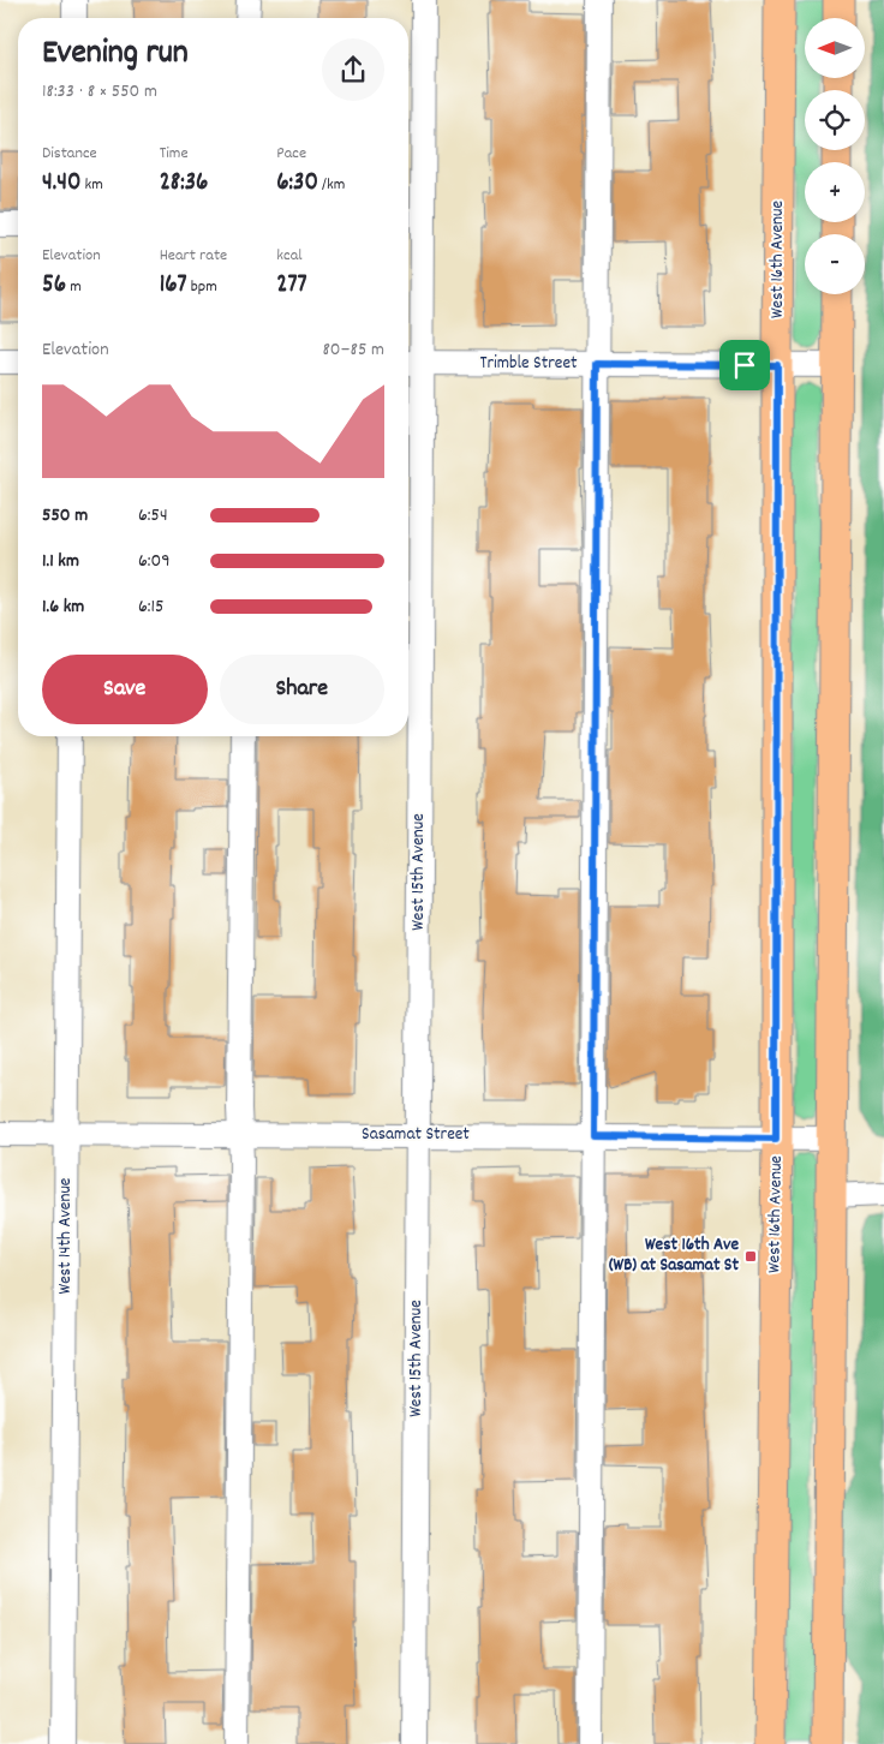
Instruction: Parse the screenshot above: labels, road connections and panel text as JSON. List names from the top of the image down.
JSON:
{
  "streets": {
    "main road": ["West 16th Avenue"],
    "street": [
      "Trimble Street",
      "West 15th Avenue",
      "Sasamat Street",
      "West 14th Avenue"
    ]
  },
  "crossings": [
    ["West 16th Avenue", "Trimble Street"],
    ["West 16th Avenue", "Sasamat Street"],
    ["Trimble Street", "West 15th Avenue"],
    ["West 15th Avenue", "Sasamat Street"],
    ["Sasamat Street", "West 14th Avenue"]
  ],
  "places": {
    "transit": ["West 16th Ave (WB) at Sasamat St"]
  },
  "north": "left",
  "page": {
    "map_buttons": ["+", "−"],
    "heading": ["Evening run", "18:33 · 8 × 550 m"],
    "stats": [
      ["Distance", "4.40 km"],
      ["Time", "28:36"],
      ["Pace", "6:30 /km"],
      ["Elevation", "56 m"],
      ["Heart rate", "167 bpm"],
      ["kcal", "277"]
    ],
    "chart": ["Elevation", "80–85 m"],
    "list": [
      {
        "name": "550 m",
        "note": "6:54"
      },
      {
        "name": "1.1 km",
        "note": "6:09"
      },
      {
        "name": "1.6 km",
        "note": "6:15"
      }
    ],
    "buttons": ["Save", "Share"]
  }
}
